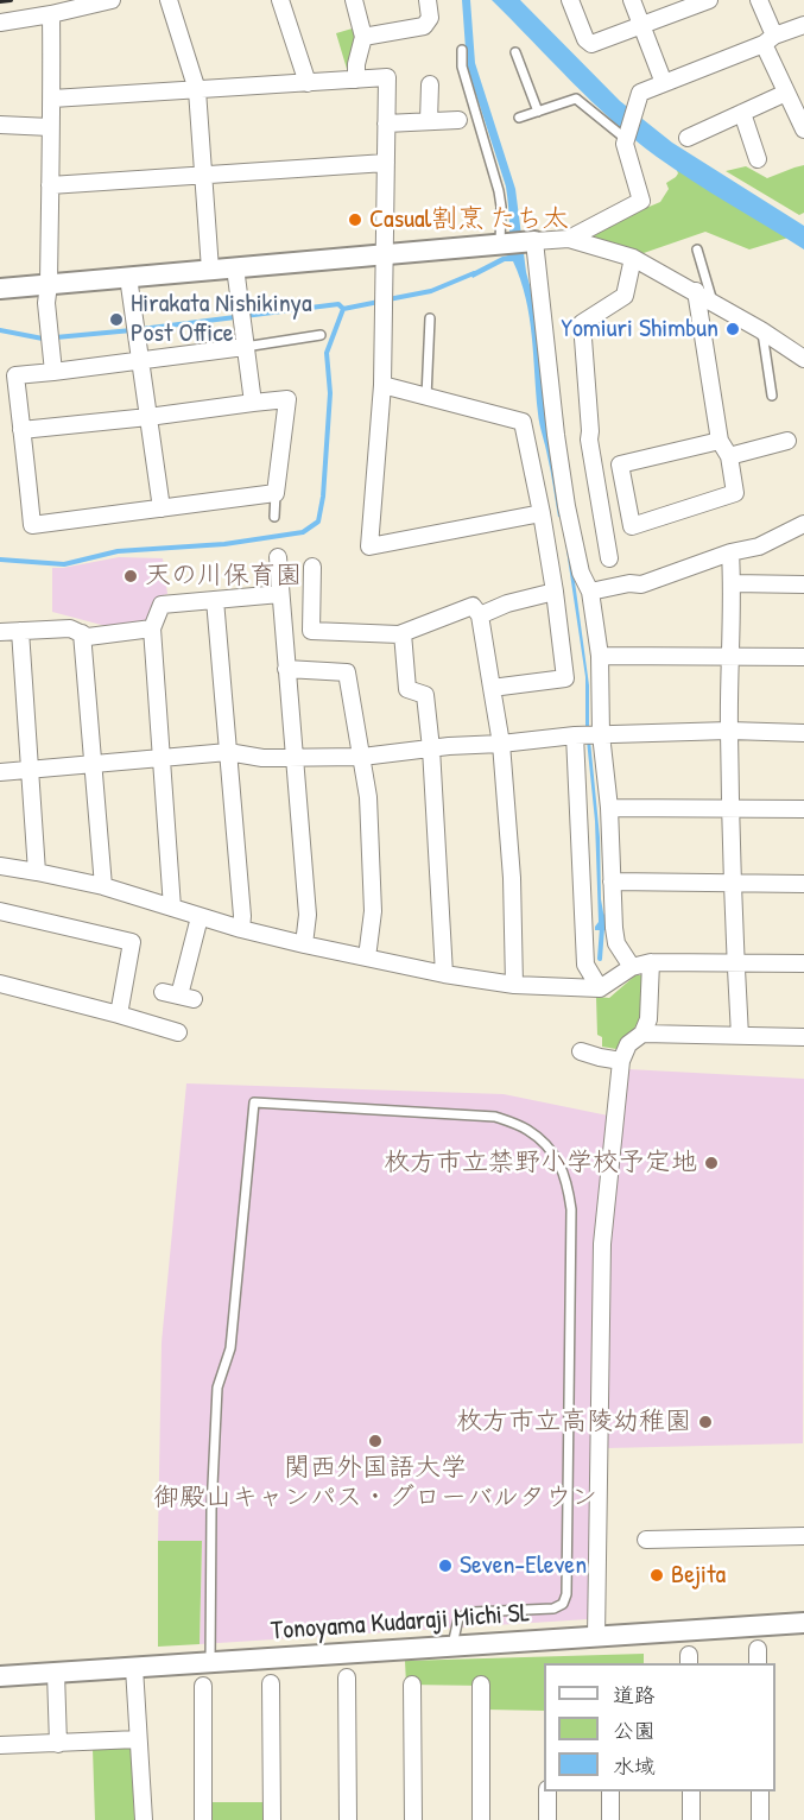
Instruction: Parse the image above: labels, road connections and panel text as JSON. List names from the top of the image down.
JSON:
{
  "streets": {
    "street": ["Tonoyama Kudaraji Michi SL"]
  },
  "places": [
    "Casual割烹 たち太",
    "Hirakata Nishikinya Post Office",
    "Yomiuri Shimbun",
    "天の川保育園",
    "枚方市立禁野小学校予定地",
    "枚方市立高陵幼稚園",
    "関西外国語大学 御殿山キャンパス・グローバルタウン",
    "Seven-Eleven",
    "Bejita"
  ],
  "legend": ["道路", "公園", "水域"]
}
